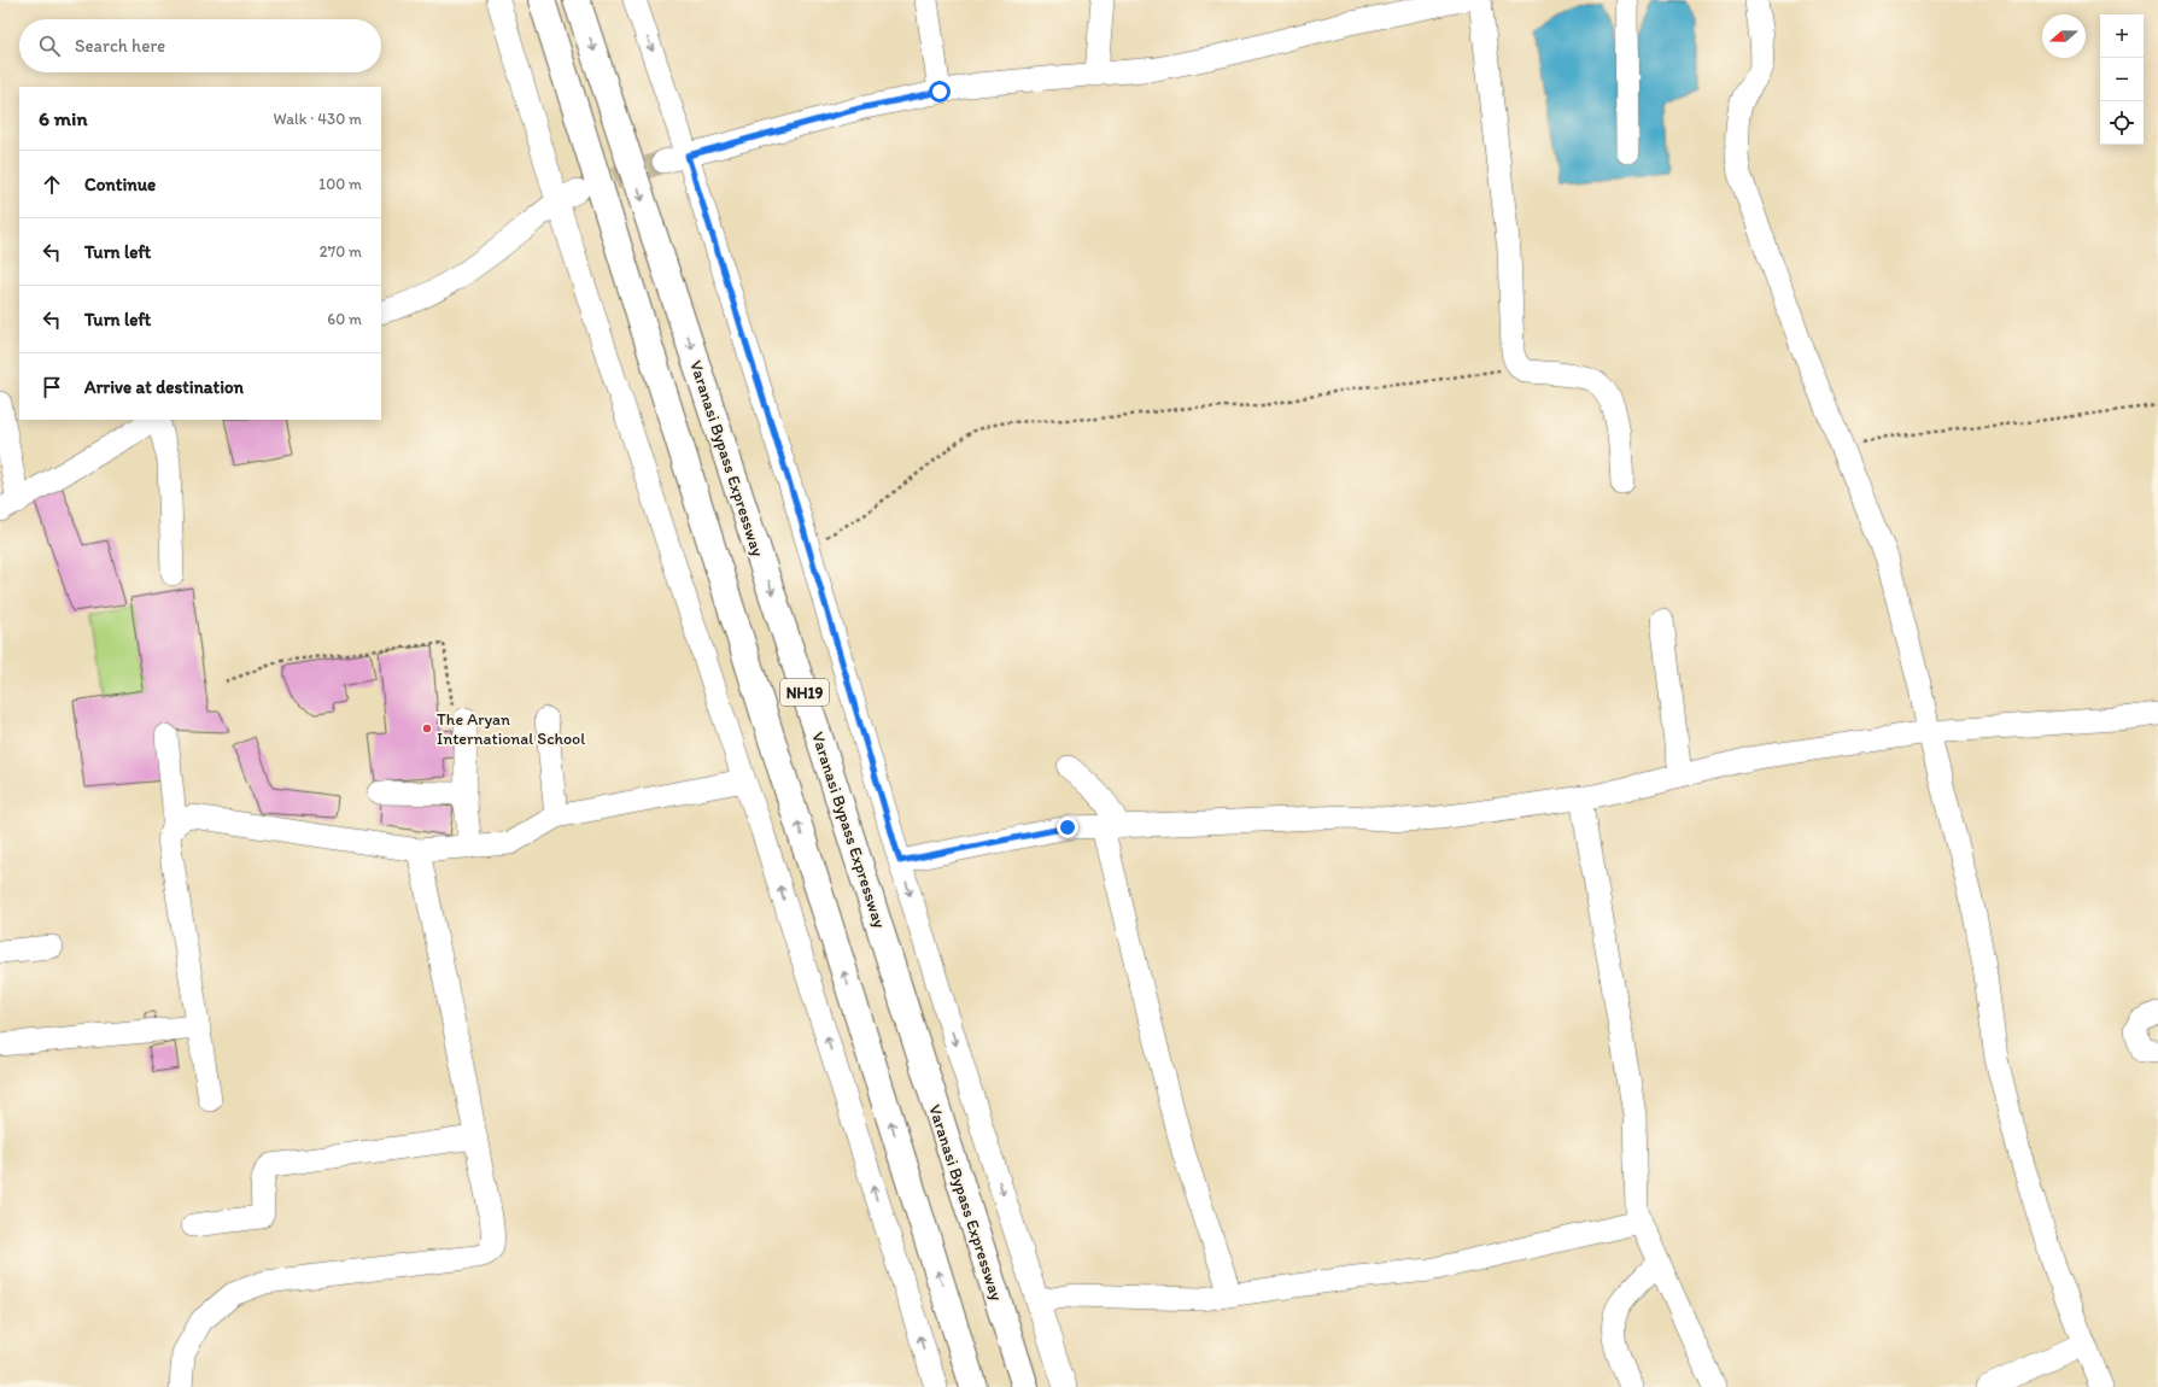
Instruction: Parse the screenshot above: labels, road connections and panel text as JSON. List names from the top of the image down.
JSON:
{
  "streets": {
    "highway": ["Varanasi Bypass Expressway", "NH19"]
  },
  "places": ["The Aryan International School"],
  "north": "left",
  "page": {
    "map_buttons": ["+", "−"],
    "search": "Search here",
    "heading": ["6 min", "Walk · 430 m"],
    "list": [
      ["Continue", "100 m"],
      ["Turn left", "270 m"],
      ["Turn left", "60 m"],
      "Arrive at destination"
    ]
  }
}
